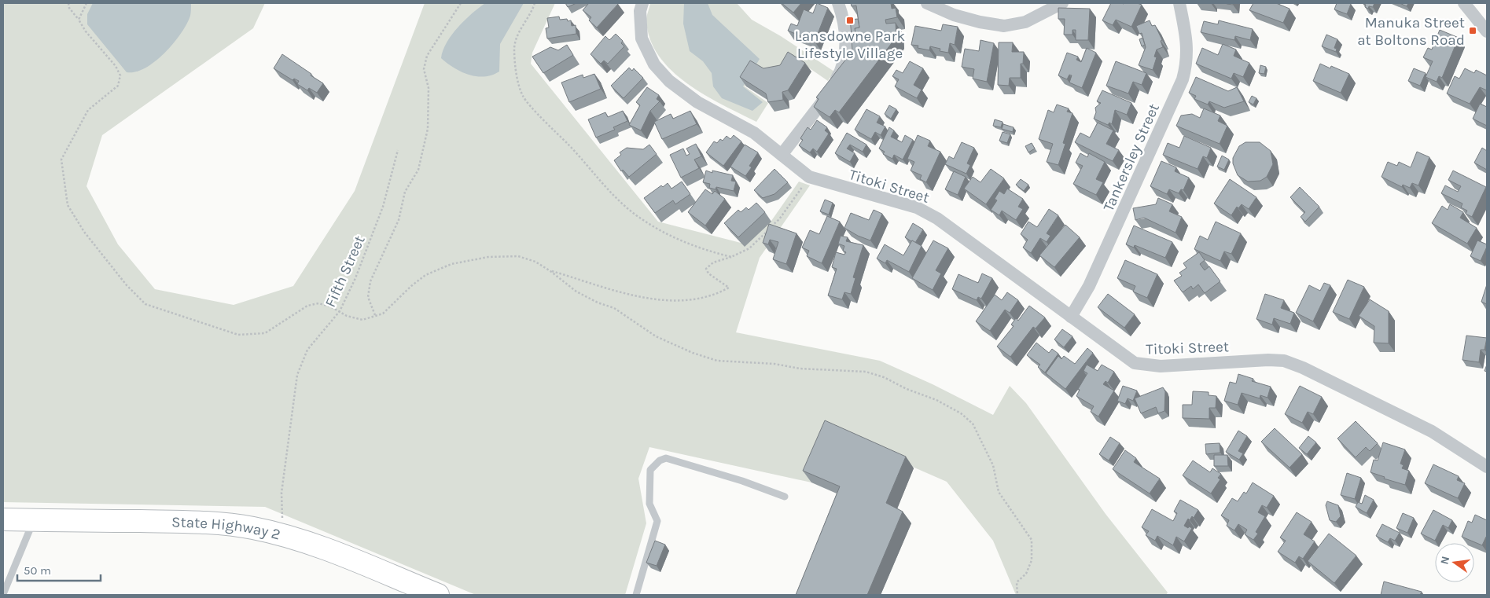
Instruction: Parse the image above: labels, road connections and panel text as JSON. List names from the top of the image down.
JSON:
{
  "streets": {
    "highway": ["State Highway 2"],
    "street": ["Tankersley Street", "Titoki Street"],
    "path": ["Fifth Street"]
  },
  "crossings": [
    ["Tankersley Street", "Titoki Street"]
  ],
  "places": {
    "transit": ["Lansdowne Park Lifestyle Village", "Manuka Street at Boltons Road"]
  },
  "scale_bar": "50 m",
  "north": "left"
}
